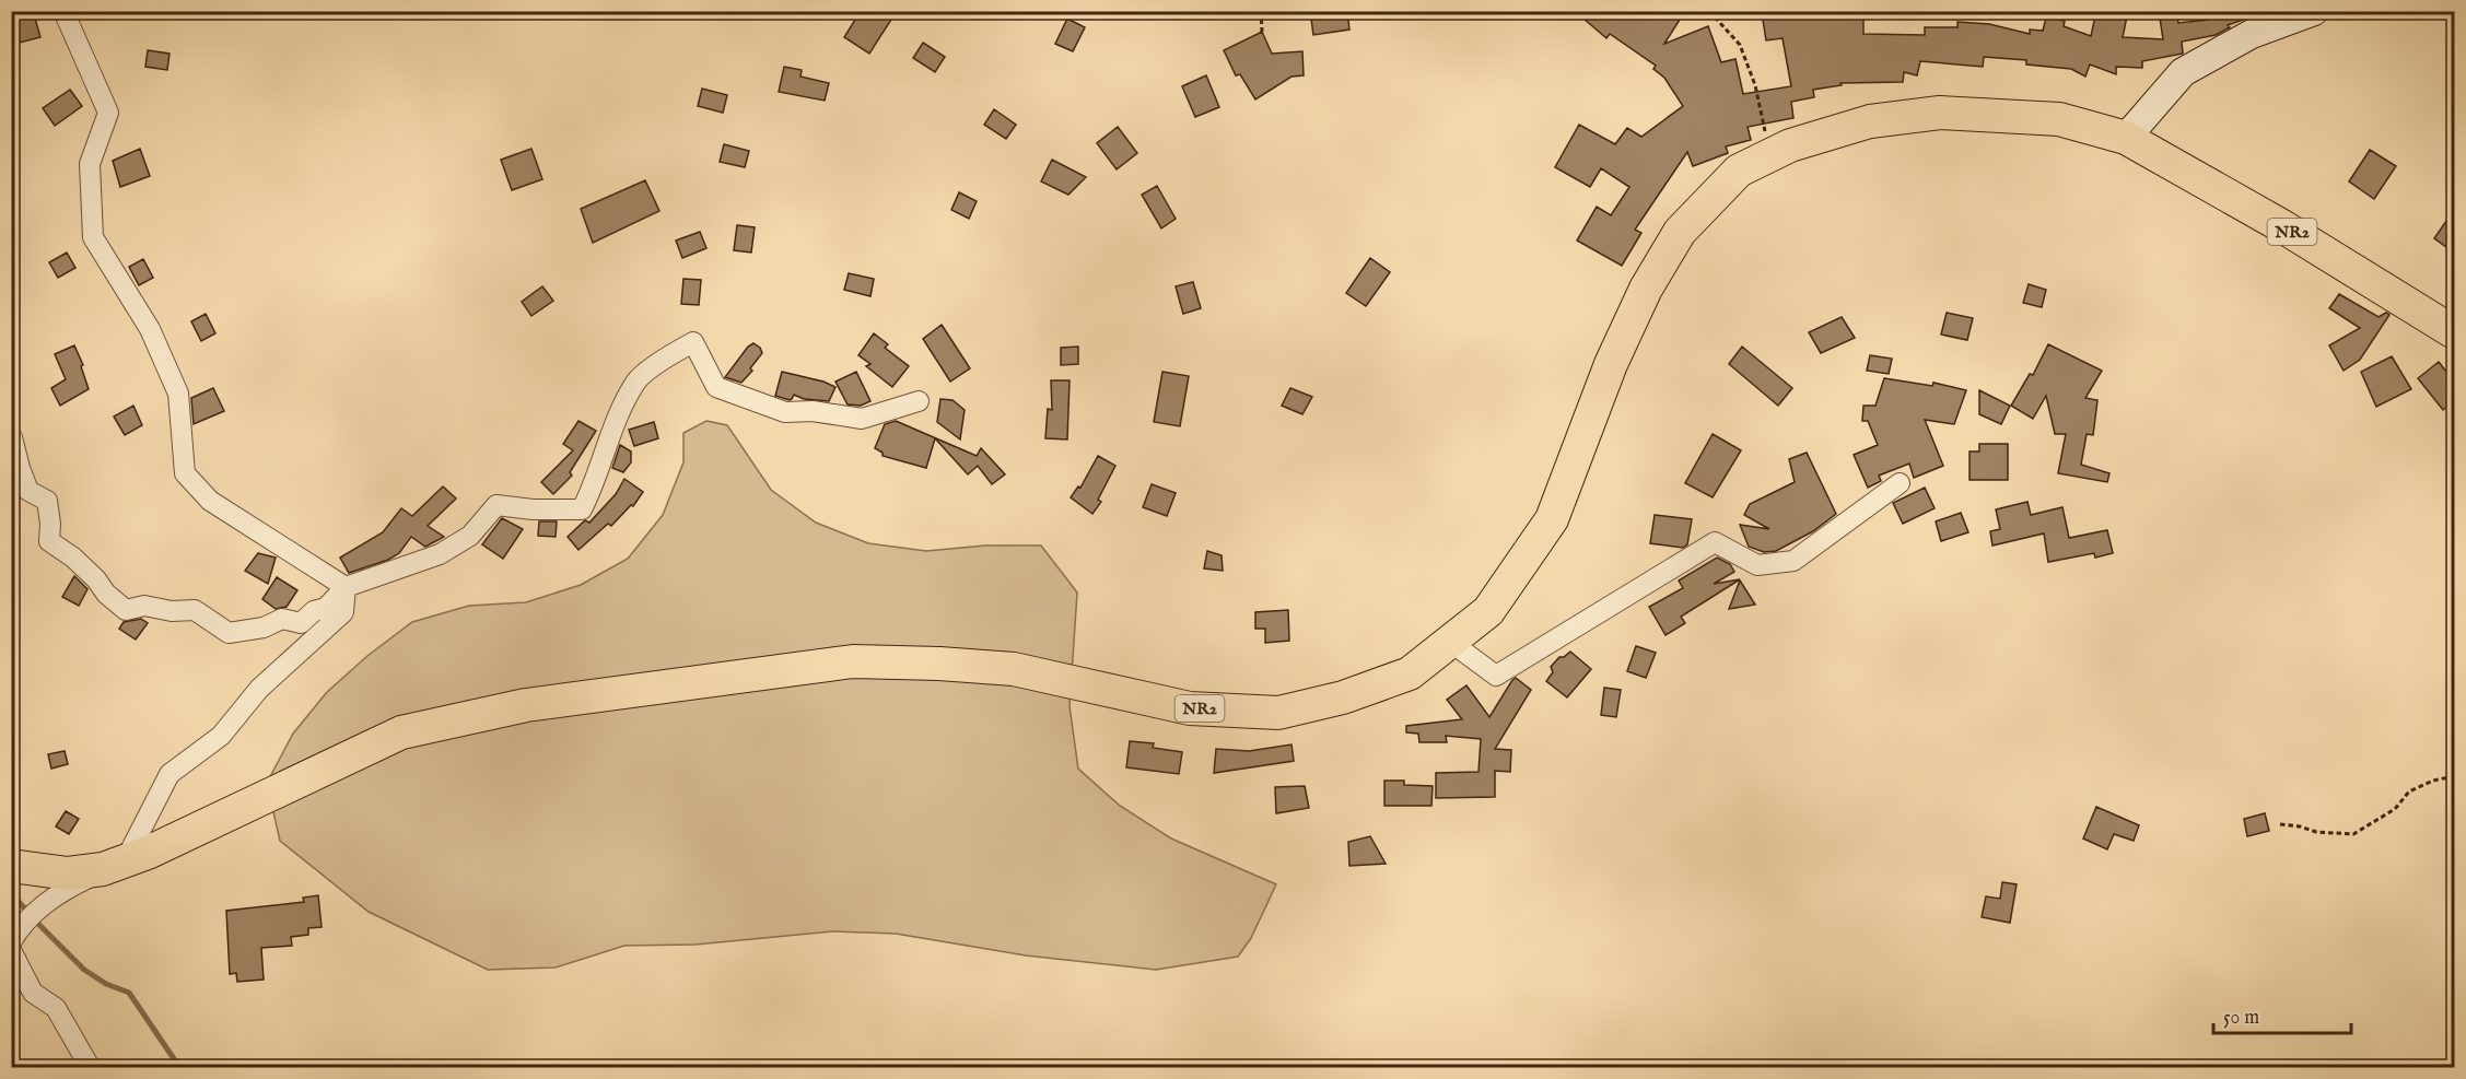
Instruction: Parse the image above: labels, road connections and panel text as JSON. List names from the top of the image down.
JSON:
{
  "streets": {
    "highway": ["NR2"]
  },
  "scale_bar": "50 m"
}
